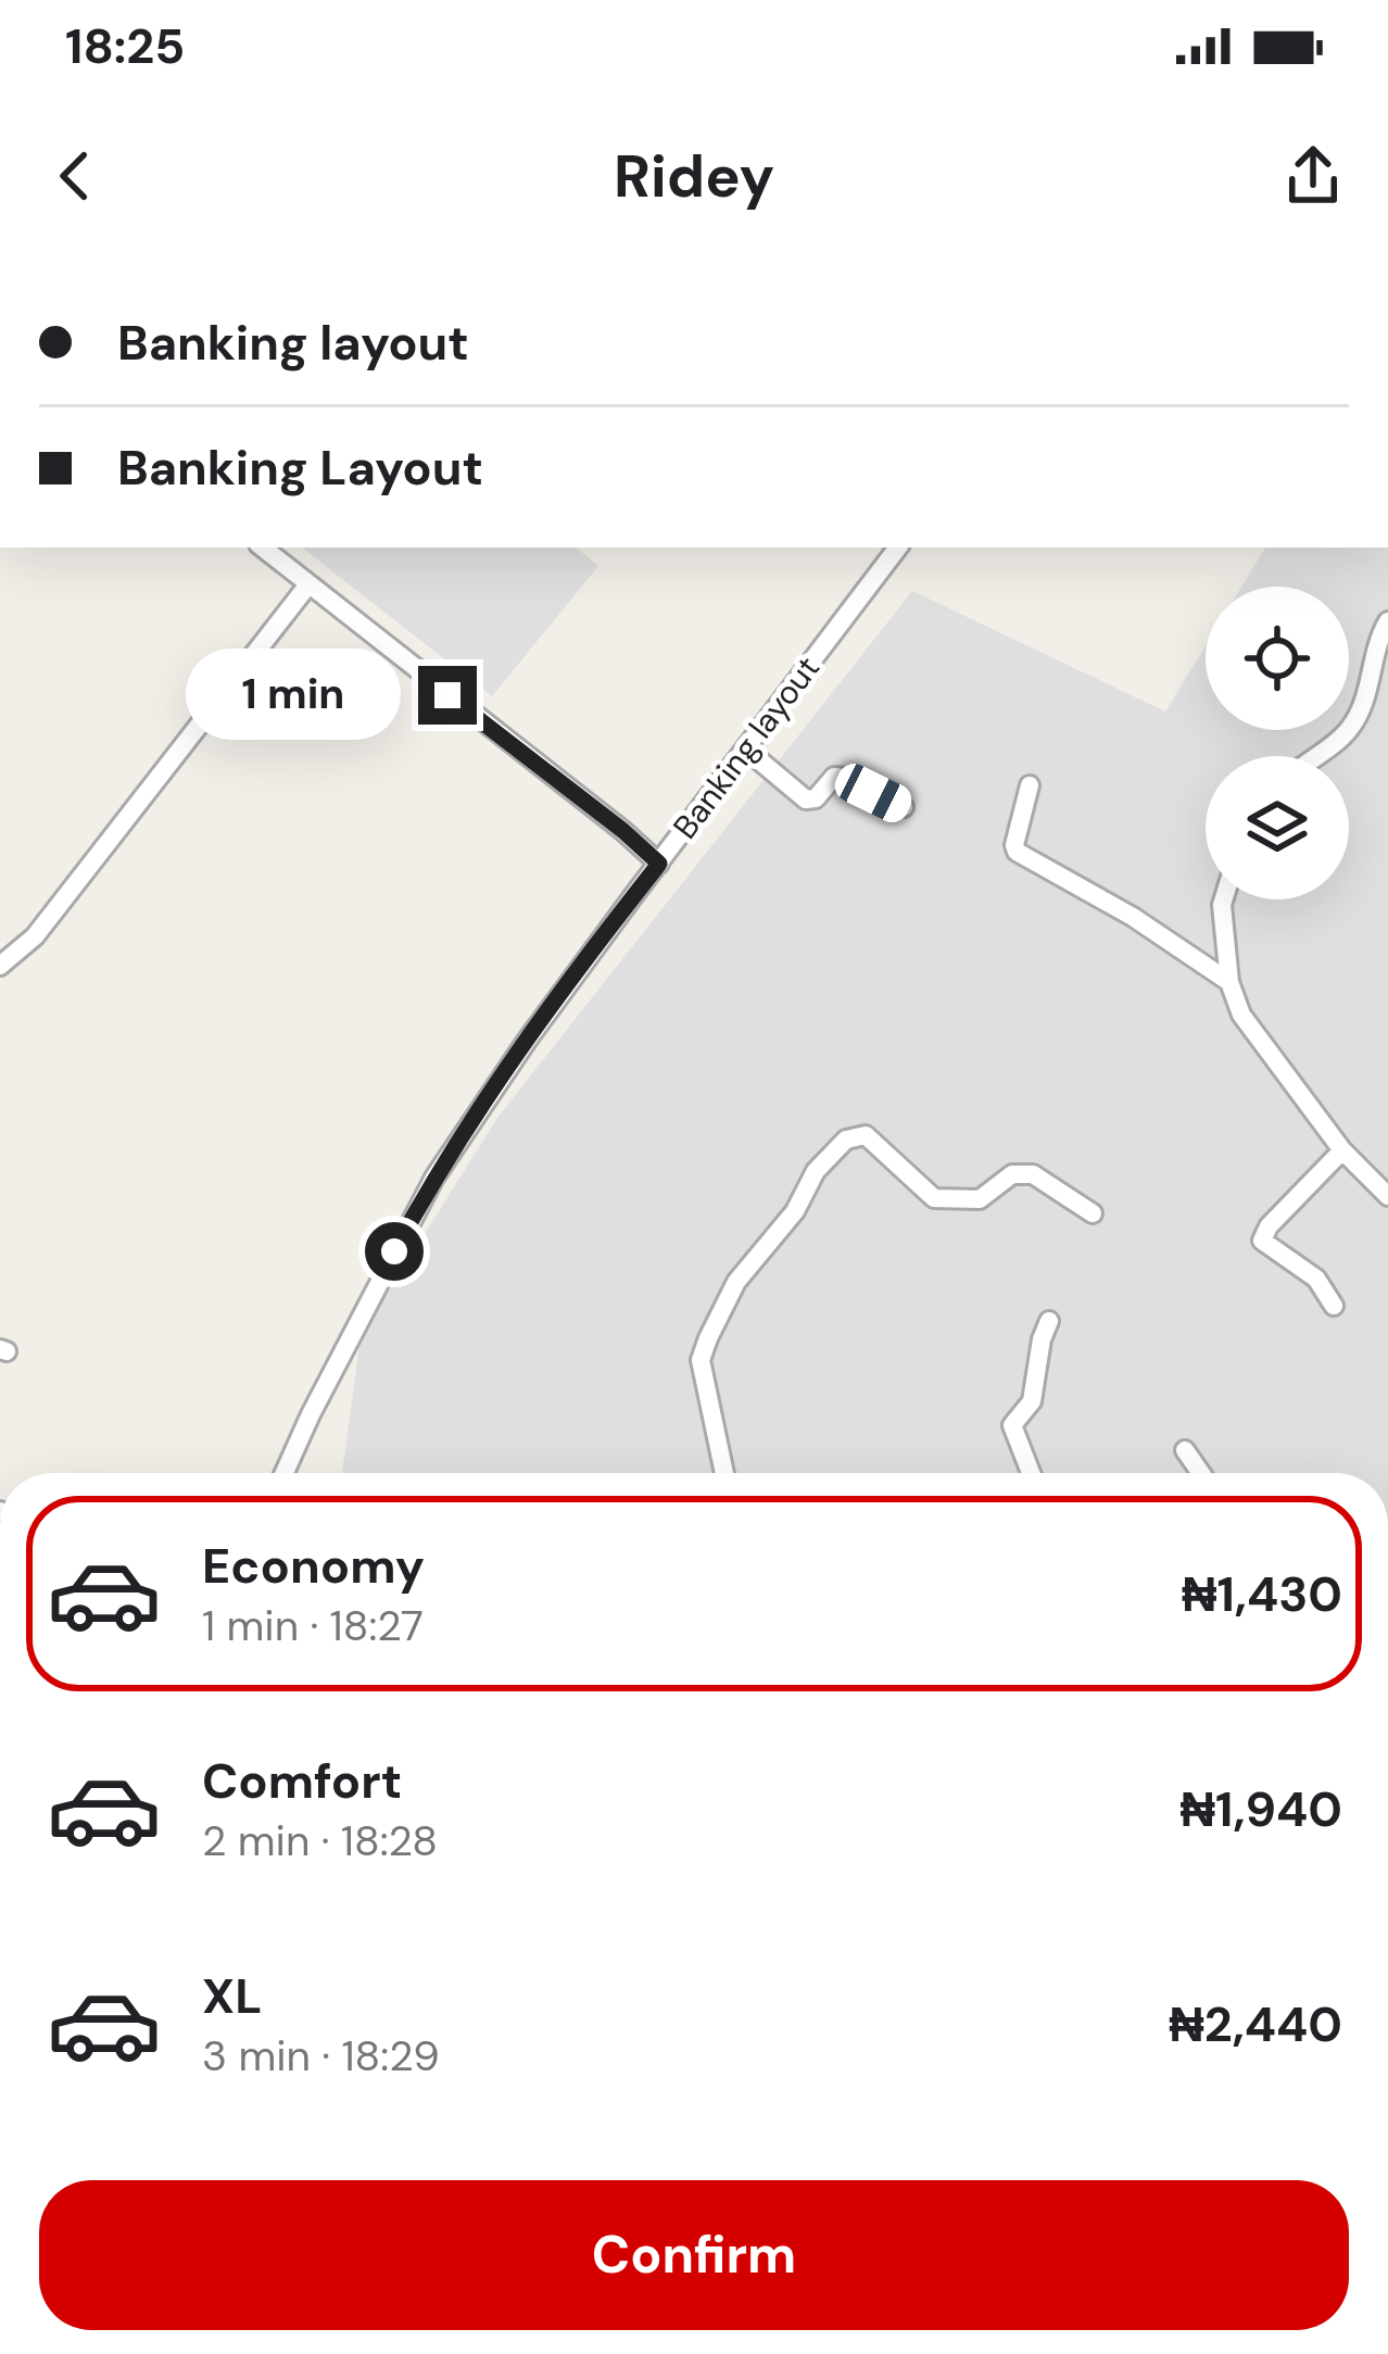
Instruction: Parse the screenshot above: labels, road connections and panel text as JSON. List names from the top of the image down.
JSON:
{
  "streets": {
    "street": ["Banking layout"]
  },
  "page": {
    "status": "18:25",
    "header": "Ridey",
    "banner": ["Banking layout", "Banking Layout"],
    "bubble": "1 min",
    "list": [
      {
        "name": "Economy",
        "note": "1 min · 18:27",
        "value": "₦1,430"
      },
      {
        "name": "Comfort",
        "note": "2 min · 18:28",
        "value": "₦1,940"
      },
      {
        "name": "XL",
        "note": "3 min · 18:29",
        "value": "₦2,440"
      }
    ],
    "buttons": "Confirm"
  }
}
